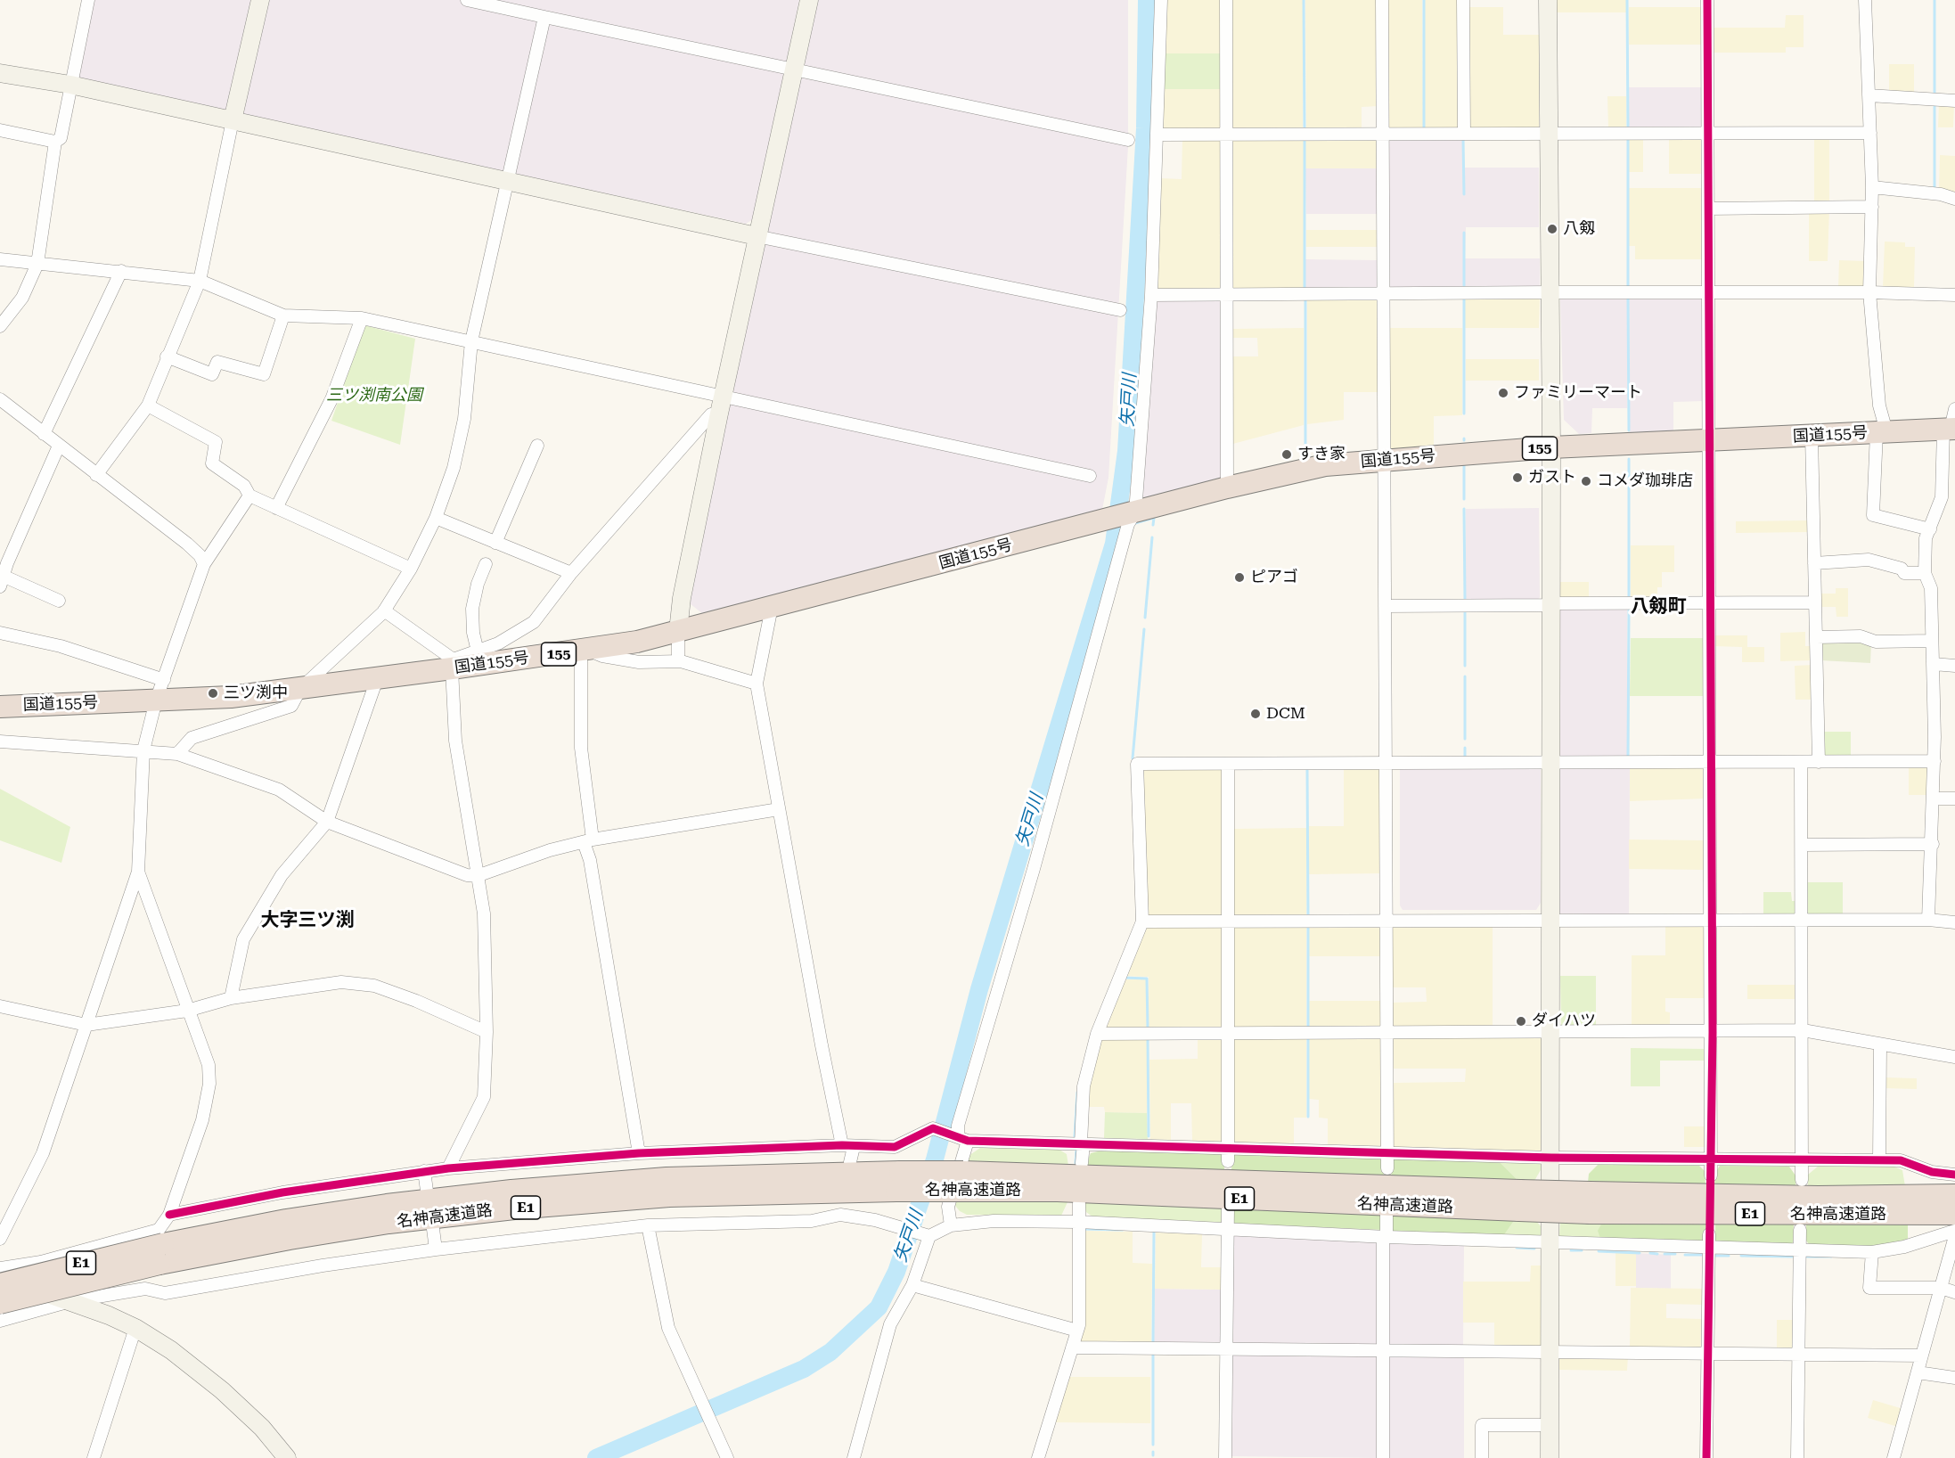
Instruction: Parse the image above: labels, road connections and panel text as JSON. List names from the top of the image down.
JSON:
{
  "streets": {
    "highway": [
      "国道155号",
      "155",
      "名神高速道路",
      "E1"
    ]
  },
  "districts": ["八剱町", "大字三ツ渕"],
  "water": ["矢戸川"],
  "parks": ["三ツ渕南公園"],
  "places": [
    "八剱",
    "ファミリーマート",
    "すき家",
    "ガスト",
    "コメダ珈琲店",
    "ピアゴ",
    "三ツ渕中",
    "DCM",
    "ダイハツ"
  ]
}
